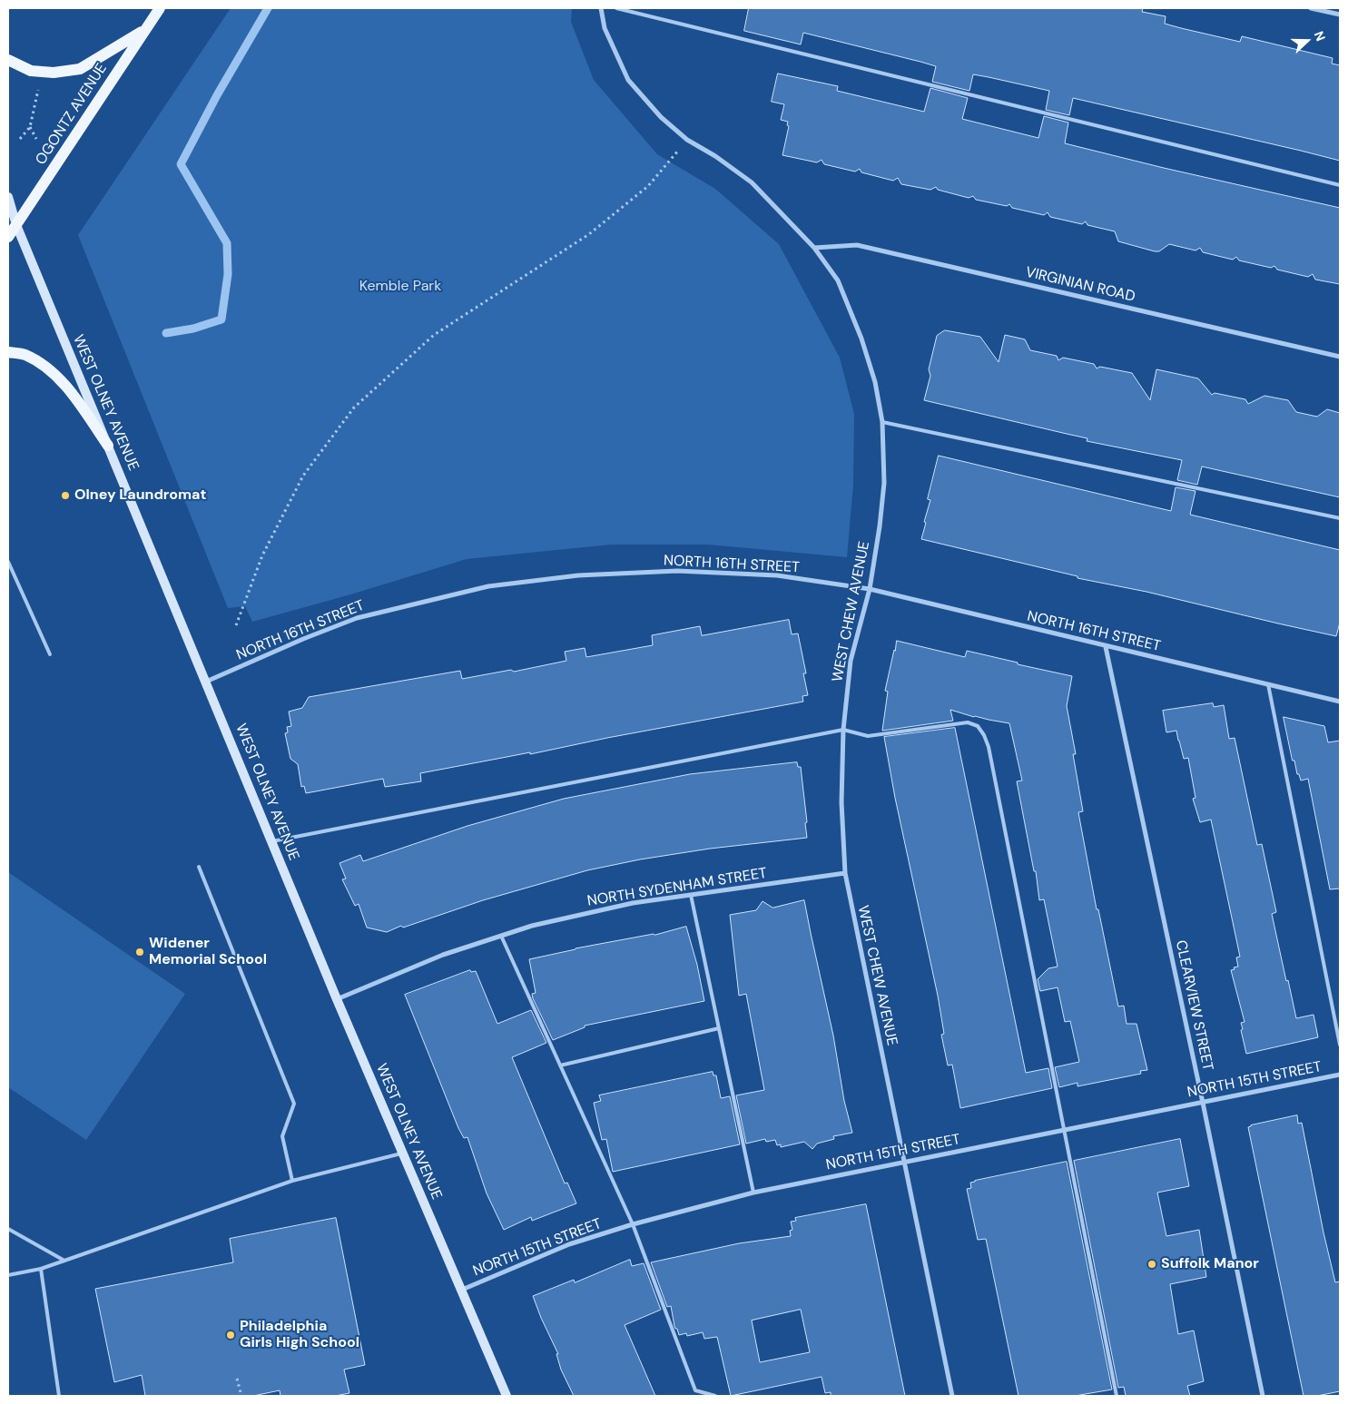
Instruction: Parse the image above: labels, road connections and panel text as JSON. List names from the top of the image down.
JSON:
{
  "streets": {
    "main road": ["OGONTZ AVENUE"],
    "street": [
      "VIRGINIAN ROAD",
      "WEST OLNEY AVENUE",
      "NORTH 16TH STREET",
      "WEST CHEW AVENUE",
      "NORTH SYDENHAM STREET",
      "CLEARVIEW STREET",
      "NORTH 15TH STREET"
    ]
  },
  "crossings": [
    ["OGONTZ AVENUE", "WEST OLNEY AVENUE"],
    ["VIRGINIAN ROAD", "WEST CHEW AVENUE"],
    ["WEST OLNEY AVENUE", "NORTH 16TH STREET"],
    ["WEST OLNEY AVENUE", "NORTH SYDENHAM STREET"],
    ["WEST OLNEY AVENUE", "NORTH 15TH STREET"],
    ["NORTH 16TH STREET", "WEST CHEW AVENUE"],
    ["NORTH 16TH STREET", "CLEARVIEW STREET"],
    ["WEST CHEW AVENUE", "NORTH SYDENHAM STREET"],
    ["WEST CHEW AVENUE", "NORTH 15TH STREET"],
    ["CLEARVIEW STREET", "NORTH 15TH STREET"]
  ],
  "parks": ["Kemble Park"],
  "places": [
    "Olney Laundromat",
    "Widener Memorial School",
    "Suffolk Manor",
    "Philadelphia Girls High School"
  ],
  "north": "right"
}
